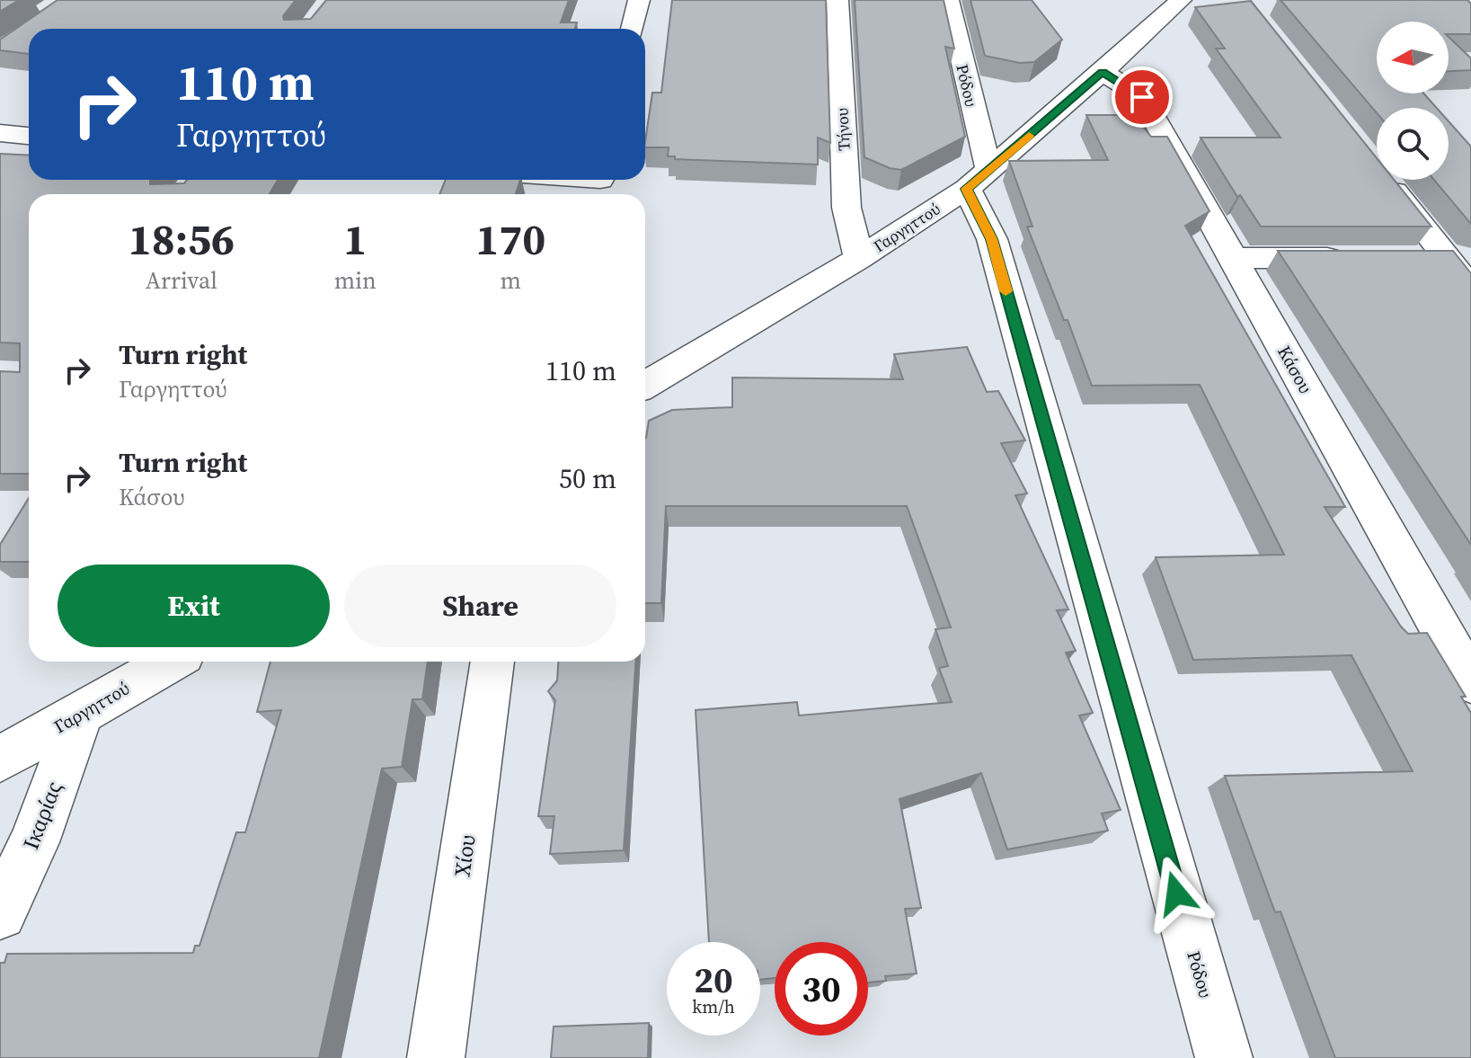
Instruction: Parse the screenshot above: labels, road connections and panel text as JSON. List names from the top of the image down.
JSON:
{
  "streets": {
    "street": [
      "Ρόδου",
      "Τήνου",
      "Γαργηττού",
      "Κάσου",
      "Ικαρίας",
      "Χίου"
    ]
  },
  "crossings": [
    ["Ρόδου", "Γαργηττού"],
    ["Τήνου", "Γαργηττού"],
    ["Γαργηττού", "Κάσου"],
    ["Γαργηττού", "Ικαρίας"]
  ],
  "north": "left",
  "page": {
    "turn": ["110 m", "Γαργηττού"],
    "eta": [
      "18:56",
      "Arrival",
      "1",
      "min",
      "170",
      "m"
    ],
    "list": [
      {
        "name": "Turn right",
        "note": "Γαργηττού",
        "value": "110 m"
      },
      {
        "name": "Turn right",
        "note": "Κάσου",
        "value": "50 m"
      }
    ],
    "buttons": ["Exit", "Share"],
    "speed": "20 km/h",
    "limit": "30"
  }
}
